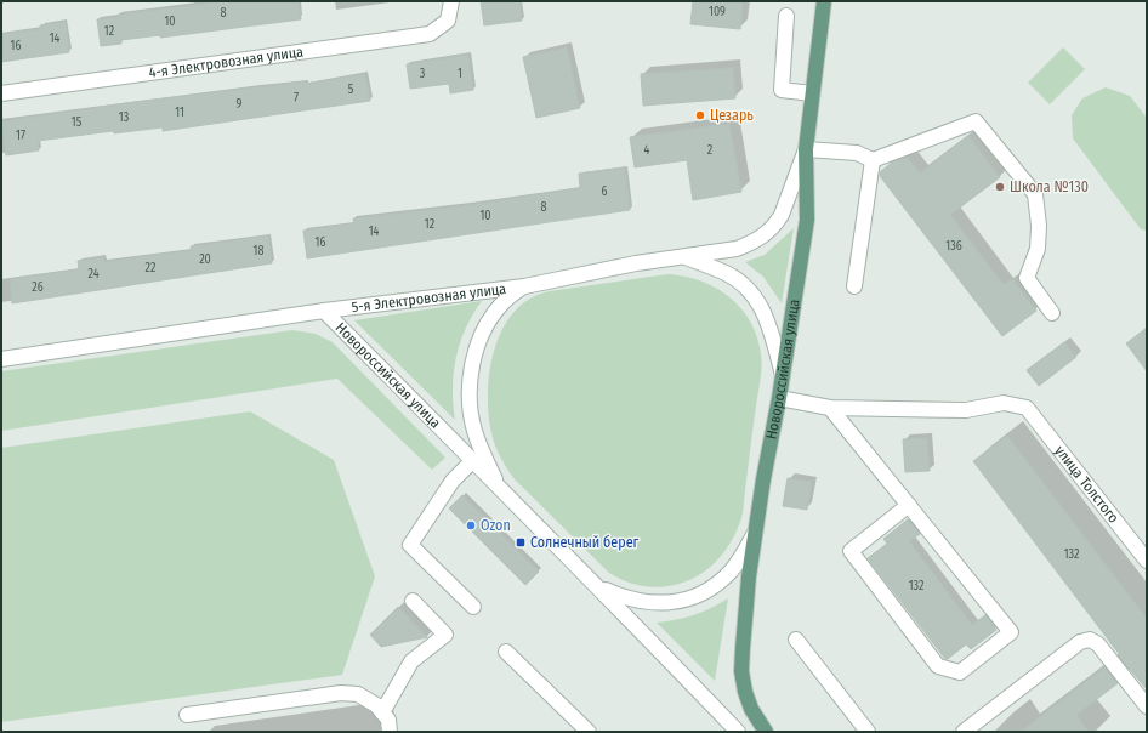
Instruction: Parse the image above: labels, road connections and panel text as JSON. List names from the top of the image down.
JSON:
{
  "streets": {
    "main road": ["Новороссийская улица"],
    "street": ["4-я Электровозная улица", "5-я Электровозная улица", "улица Толстого"]
  },
  "crossings": [
    ["5-я Электровозная улица", "Новороссийская улица"]
  ],
  "places": {
    "other": ["Цезарь", "Школа №130", "Ozon"],
    "transit": ["Солнечный берег"]
  },
  "house_numbers": [
    "109",
    "8",
    "10",
    "12",
    "14",
    "16",
    "3",
    "1",
    "5",
    "7",
    "9",
    "11",
    "13",
    "15",
    "17",
    "4",
    "2",
    "6",
    "8",
    "10",
    "12",
    "14",
    "16",
    "136",
    "18",
    "20",
    "22",
    "24",
    "26",
    "132",
    "132"
  ]
}
